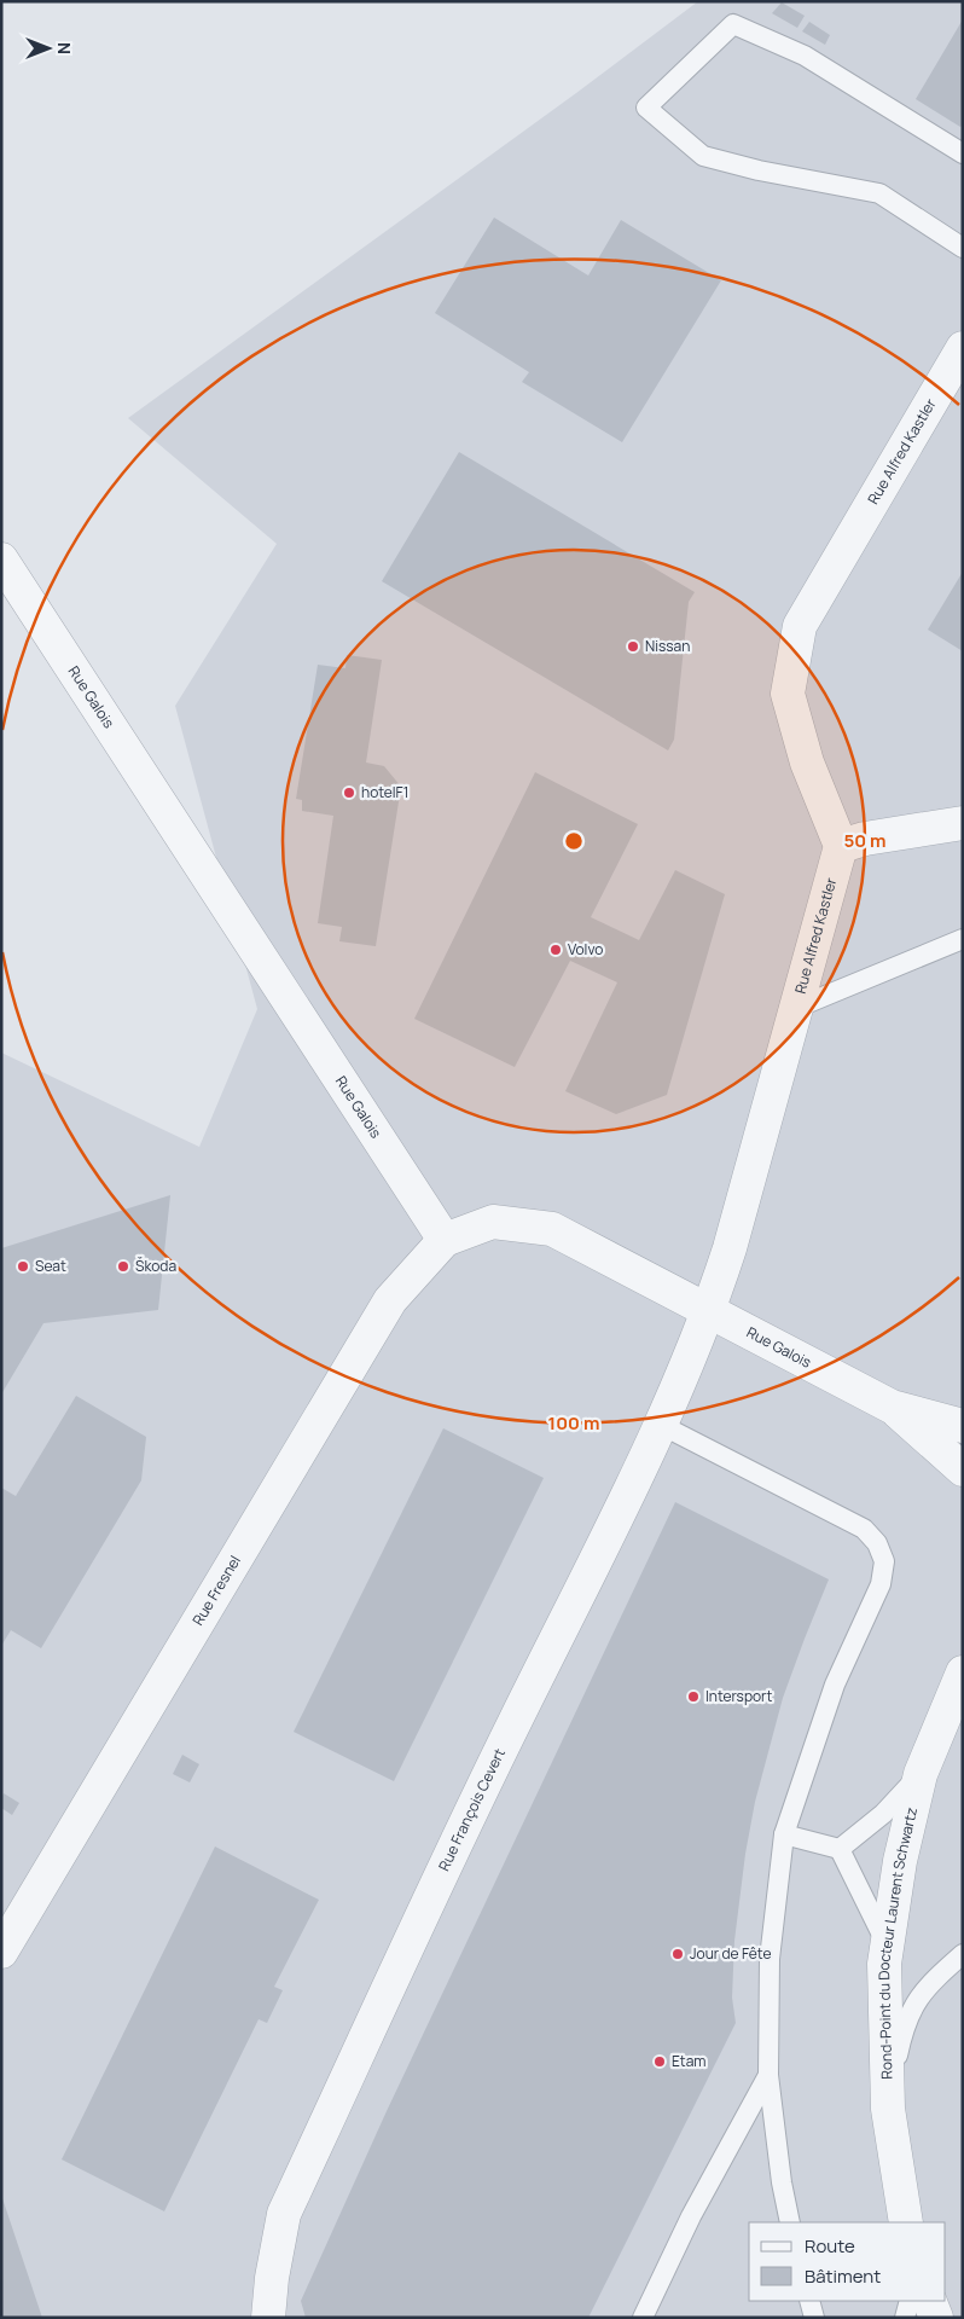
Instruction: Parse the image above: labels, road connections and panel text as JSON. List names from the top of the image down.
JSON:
{
  "streets": {
    "street": [
      "Rue Alfred Kastler",
      "Rue Galois",
      "Rue Fresnel",
      "Rue François Cevert",
      "Rond-Point du Docteur Laurent Schwartz"
    ]
  },
  "crossings": [
    ["Rue Alfred Kastler", "Rue Galois"],
    ["Rue Alfred Kastler", "Rue François Cevert"],
    ["Rue Galois", "Rue Fresnel"],
    ["Rue Galois", "Rue François Cevert"]
  ],
  "places": [
    "Nissan",
    "hotelF1",
    "Volvo",
    "Seat",
    "Škoda",
    "Intersport",
    "Jour de Fête",
    "Etam"
  ],
  "legend": ["Route", "Bâtiment"],
  "north": "right",
  "rings": ["50 m", "100 m"]
}
